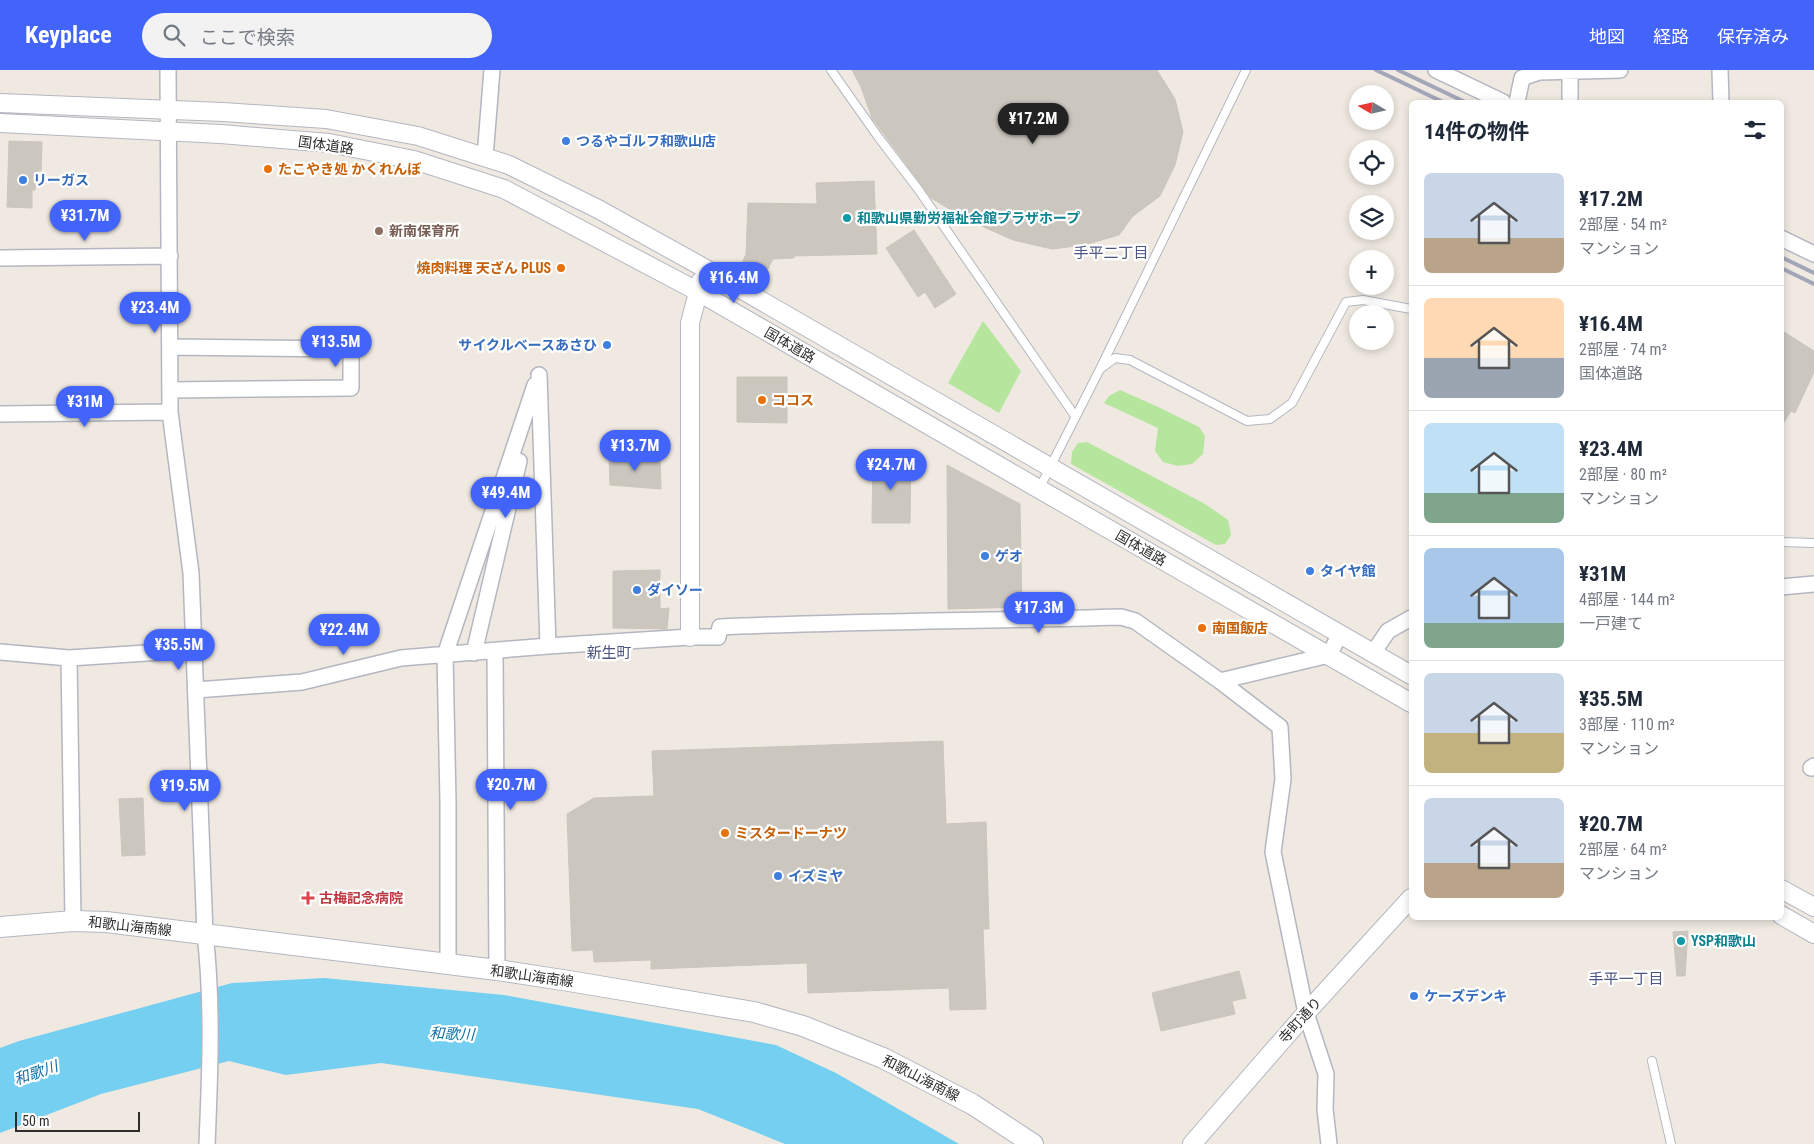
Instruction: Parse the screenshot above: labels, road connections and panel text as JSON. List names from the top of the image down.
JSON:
{
  "streets": {
    "main road": ["和歌山海南線"],
    "street": ["国体道路", "寺町通り"]
  },
  "districts": ["手平二丁目", "新生町", "手平一丁目"],
  "water": ["和歌川"],
  "places": {
    "other": [
      "つるやゴルフ和歌山店",
      "たこやき処 かくれんぼ",
      "リーガス",
      "和歌山県勤労福祉会館プラザホープ",
      "新南保育所",
      "焼肉料理 天ざん PLUS",
      "サイクルベースあさひ",
      "ココス",
      "ゲオ",
      "タイヤ館",
      "ダイソー",
      "南国飯店",
      "ミスタードーナツ",
      "イズミヤ",
      "YSP和歌山",
      "ケーズデンキ"
    ],
    "health": ["古梅記念病院"]
  },
  "scale_bar": "50 m",
  "north": "left",
  "page": {
    "header": "Keyplace",
    "search": "ここで検索",
    "nav": ["地図", "経路", "保存済み"],
    "map_buttons": ["+", "−"],
    "heading": "14件の物件",
    "price": [
      "¥17.2M",
      "¥31.7M",
      "¥16.4M",
      "¥23.4M",
      "¥13.5M",
      "¥31M",
      "¥13.7M",
      "¥24.7M",
      "¥49.4M",
      "¥17.3M",
      "¥22.4M",
      "¥35.5M",
      "¥20.7M",
      "¥19.5M"
    ],
    "list": [
      {
        "name": "¥17.2M",
        "note": "2部屋 · 54 m² · マンション"
      },
      {
        "name": "¥16.4M",
        "note": "2部屋 · 74 m² · 国体道路"
      },
      {
        "name": "¥23.4M",
        "note": "2部屋 · 80 m² · マンション"
      },
      {
        "name": "¥31M",
        "note": "4部屋 · 144 m² · 一戸建て"
      },
      {
        "name": "¥35.5M",
        "note": "3部屋 · 110 m² · マンション"
      },
      {
        "name": "¥20.7M",
        "note": "2部屋 · 64 m² · マンション"
      }
    ],
    "scale": "50 m"
  }
}
